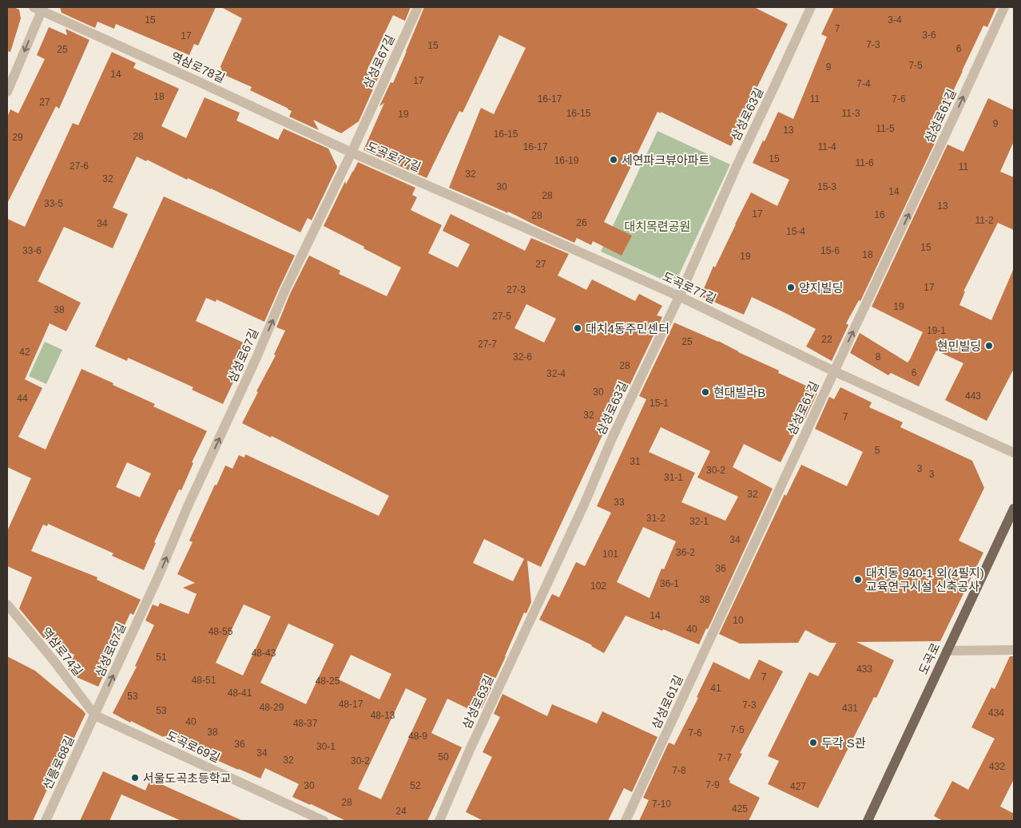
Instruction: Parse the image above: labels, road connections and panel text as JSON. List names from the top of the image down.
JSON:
{
  "streets": {
    "main road": ["도곡로"],
    "street": [
      "삼성로67길",
      "역삼로78길",
      "삼성로63길",
      "삼성로61길",
      "도곡로77길",
      "역삼로74길",
      "도곡로69길",
      "선릉로68길"
    ]
  },
  "crossings": [
    ["삼성로67길", "역삼로78길"],
    ["삼성로67길", "도곡로77길"],
    ["삼성로67길", "역삼로74길"],
    ["삼성로67길", "도곡로69길"],
    ["삼성로67길", "선릉로68길"],
    ["역삼로78길", "도곡로77길"],
    ["삼성로63길", "도곡로77길"],
    ["삼성로61길", "도곡로77길"],
    ["역삼로74길", "도곡로69길"],
    ["역삼로74길", "선릉로68길"],
    ["도곡로69길", "선릉로68길"]
  ],
  "one_way": ["삼성로67길", "삼성로61길"],
  "parks": ["대치목련공원"],
  "places": [
    "세연파크뷰아파트",
    "양지빌딩",
    "대치4동주민센터",
    "현민빌딩",
    "현대빌라B",
    "대치동 940-1 외(4필지) 교육연구시설 신축공사",
    "두각 S관",
    "서울도곡초등학교"
  ],
  "house_numbers": [
    "15",
    "3-4",
    "7",
    "3-6",
    "17",
    "7-3",
    "15",
    "6",
    "25",
    "7-5",
    "9",
    "14",
    "17",
    "7-4",
    "18",
    "16-17",
    "11",
    "7-6",
    "27",
    "16-15",
    "11-3",
    "19",
    "9",
    "11-5",
    "13",
    "16-15",
    "28",
    "29",
    "16-17",
    "11-4",
    "15",
    "16-19",
    "11-6",
    "27-6",
    "11",
    "32",
    "32",
    "30",
    "15-3",
    "14",
    "28",
    "33-5",
    "13",
    "17",
    "16",
    "28",
    "11-2",
    "26",
    "34",
    "15-4",
    "15",
    "33-6",
    "15-6",
    "18",
    "19",
    "27",
    "17",
    "27-3",
    "19",
    "38",
    "27-5",
    "19-1",
    "22",
    "25",
    "27-7",
    "42",
    "32-6",
    "8",
    "28",
    "6",
    "32-4",
    "30",
    "443",
    "44",
    "15-1",
    "32",
    "7",
    "5",
    "31",
    "3",
    "30-2",
    "3",
    "31-1",
    "32",
    "33",
    "31-2",
    "32-1",
    "34",
    "36-2",
    "101",
    "36",
    "36-1",
    "102",
    "38",
    "14",
    "10",
    "40",
    "48-55",
    "48-43",
    "51",
    "433",
    "7",
    "48-51",
    "48-25",
    "41",
    "48-41",
    "53",
    "48-17",
    "7-3",
    "48-29",
    "431",
    "53",
    "434",
    "48-13",
    "40",
    "48-37",
    "7-5",
    "38",
    "7-6",
    "48-9",
    "36",
    "30-1",
    "34",
    "50",
    "7-7",
    "32",
    "30-2",
    "432",
    "7-8",
    "7-9",
    "30",
    "52",
    "427",
    "28",
    "7-10",
    "425",
    "24"
  ]
}
